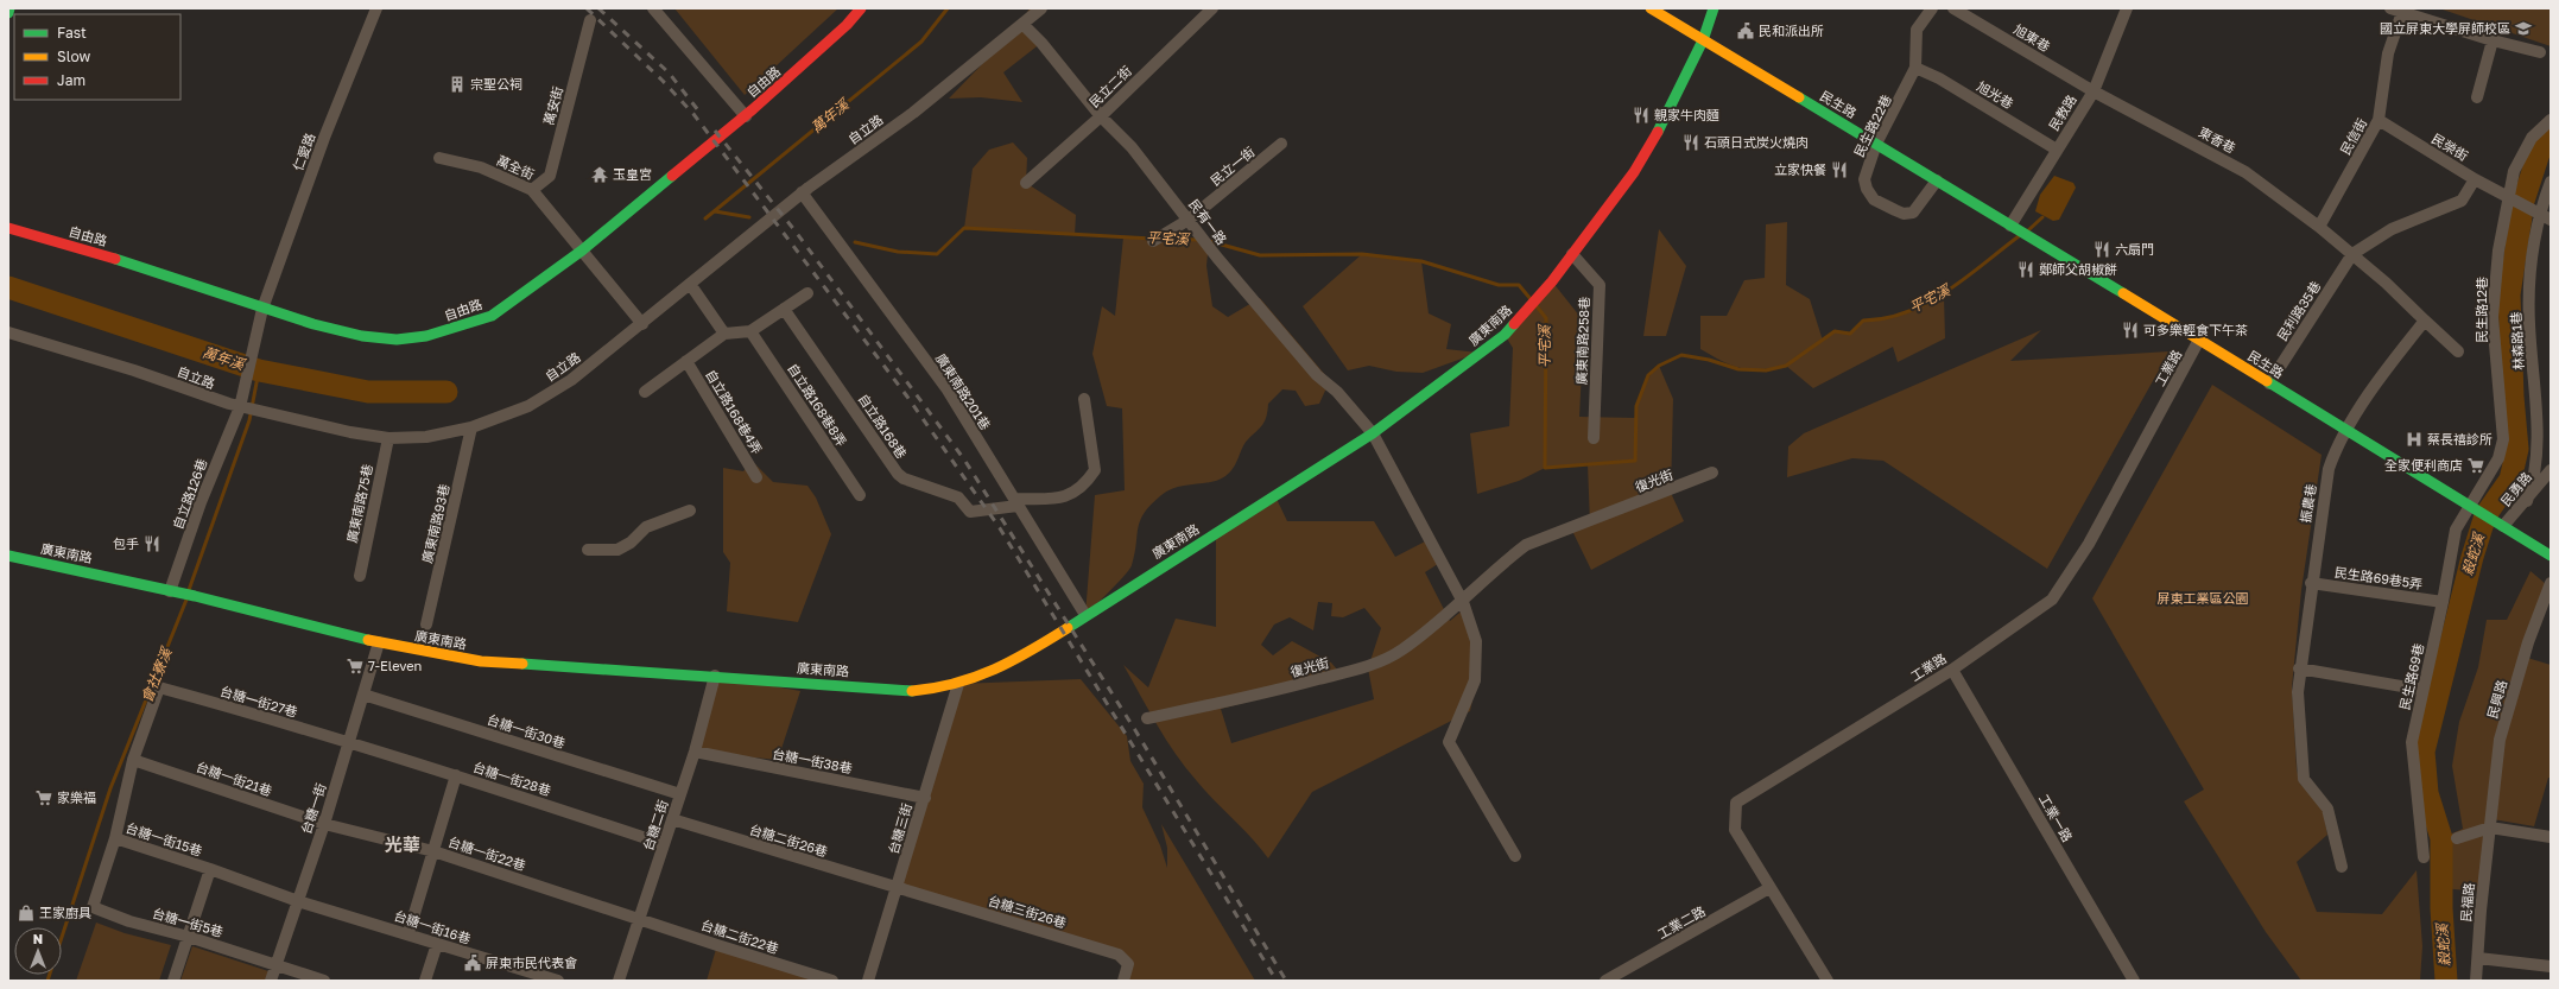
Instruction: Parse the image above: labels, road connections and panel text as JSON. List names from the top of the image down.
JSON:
{
  "streets": {
    "street": [
      "旭東巷",
      "自由路",
      "民立二街",
      "旭光巷",
      "民生路",
      "萬安街",
      "民教路",
      "民生路22巷",
      "自立路",
      "民信街",
      "東香巷",
      "民榮街",
      "仁愛路",
      "民立一街",
      "萬全街",
      "民有一路",
      "民生路12巷",
      "民利路35巷",
      "廣東南路",
      "廣東南路258巷",
      "林森路1巷",
      "工業路",
      "廣東南路201巷",
      "自立路168巷8弄",
      "自立路168巷4弄",
      "自立路168巷",
      "復光街",
      "民勇路",
      "自立路126巷",
      "廣東南路75巷",
      "振農巷",
      "廣東南路93巷",
      "民生路69巷5弄",
      "民生路69巷",
      "民興路",
      "台糖一街27巷",
      "台糖一街30巷",
      "台糖一街38巷",
      "台糖一街21巷",
      "台糖一街28巷",
      "台糖一街",
      "工業一路",
      "台糖二街",
      "台糖三街",
      "台糖一街15巷",
      "台糖二街26巷",
      "台糖一街22巷",
      "民福路",
      "台糖三街26巷",
      "台糖一街5巷",
      "工業二路",
      "台糖一街16巷",
      "台糖二街22巷"
    ]
  },
  "crossings": [
    ["旭東巷", "民教路"],
    ["旭東巷", "東香巷"],
    ["自由路", "仁愛路"],
    ["自由路", "萬全街"],
    ["民立二街", "民有一路"],
    ["旭光巷", "民教路"],
    ["旭光巷", "民生路22巷"],
    ["民生路", "民教路"],
    ["民生路", "民生路22巷"],
    ["民生路", "民生路12巷"],
    ["民生路", "民利路35巷"],
    ["民生路", "廣東南路"],
    ["民生路", "工業路"],
    ["民生路", "民勇路"],
    ["民生路", "振農巷"],
    ["民生路", "民生路69巷"],
    ["萬安街", "萬全街"],
    ["民教路", "東香巷"],
    ["自立路", "仁愛路"],
    ["自立路", "萬全街"],
    ["自立路", "民有一路"],
    ["自立路", "廣東南路201巷"],
    ["自立路", "自立路126巷"],
    ["自立路", "廣東南路75巷"],
    ["自立路", "廣東南路93巷"],
    ["民信街", "東香巷"],
    ["民信街", "民榮街"],
    ["民榮街", "民生路12巷"],
    ["民榮街", "林森路1巷"],
    ["仁愛路", "自立路126巷"],
    ["民立一街", "民有一路"],
    ["民有一路", "廣東南路"],
    ["民生路12巷", "民利路35巷"],
    ["民生路12巷", "民生路69巷"],
    ["廣東南路", "廣東南路258巷"],
    ["廣東南路", "廣東南路201巷"],
    ["廣東南路", "自立路126巷"],
    ["廣東南路", "台糖一街"],
    ["廣東南路", "台糖二街"],
    ["廣東南路", "台糖三街"],
    ["林森路1巷", "民勇路"],
    ["工業路", "工業一路"],
    ["工業路", "工業二路"],
    ["廣東南路201巷", "自立路168巷"],
    ["振農巷", "民生路69巷5弄"],
    ["民生路69巷5弄", "民生路69巷"],
    ["民興路", "民福路"],
    ["台糖一街27巷", "台糖一街28巷"],
    ["台糖一街27巷", "台糖一街"],
    ["台糖一街27巷", "台糖一街15巷"],
    ["台糖一街30巷", "台糖一街"],
    ["台糖一街30巷", "台糖二街"],
    ["台糖一街38巷", "台糖二街"],
    ["台糖一街38巷", "台糖三街"],
    ["台糖一街21巷", "台糖一街"],
    ["台糖一街21巷", "台糖一街15巷"],
    ["台糖一街21巷", "台糖一街22巷"],
    ["台糖一街28巷", "台糖一街"],
    ["台糖一街28巷", "台糖二街"],
    ["台糖一街", "台糖一街15巷"],
    ["台糖一街", "台糖一街22巷"],
    ["台糖一街", "台糖一街5巷"],
    ["台糖一街", "台糖一街16巷"],
    ["台糖二街", "台糖二街26巷"],
    ["台糖二街", "台糖一街22巷"],
    ["台糖二街", "台糖二街22巷"],
    ["台糖三街", "台糖二街26巷"],
    ["台糖三街", "台糖三街26巷"],
    ["台糖一街15巷", "台糖一街5巷"],
    ["台糖一街15巷", "台糖一街16巷"],
    ["台糖二街26巷", "台糖三街26巷"],
    ["台糖一街22巷", "台糖二街22巷"]
  ],
  "districts": ["光華"],
  "water": [
    "萬年溪",
    "平宅溪",
    "殺蛇溪",
    "會社寮溪"
  ],
  "parks": ["屏東工業區公園"],
  "places": {
    "school or university": ["國立屏東大學屏師校區"],
    "public building": ["民和派出所", "屏東市民代表會"],
    "building": ["宗聖公祠"],
    "restaurant": [
      "親家牛肉麵",
      "石頭日式炭火燒肉",
      "立家快餐",
      "六扇門",
      "鄭師父胡椒餅",
      "可多樂輕食下午茶",
      "包手"
    ],
    "temple": ["玉皇宮"],
    "hospital": ["蔡長禧診所"],
    "supermarket": ["全家便利商店", "7-Eleven", "家樂福"],
    "shop": ["王家廚具"]
  },
  "legend": ["Fast", "Slow", "Jam"],
  "north": "top"
}
